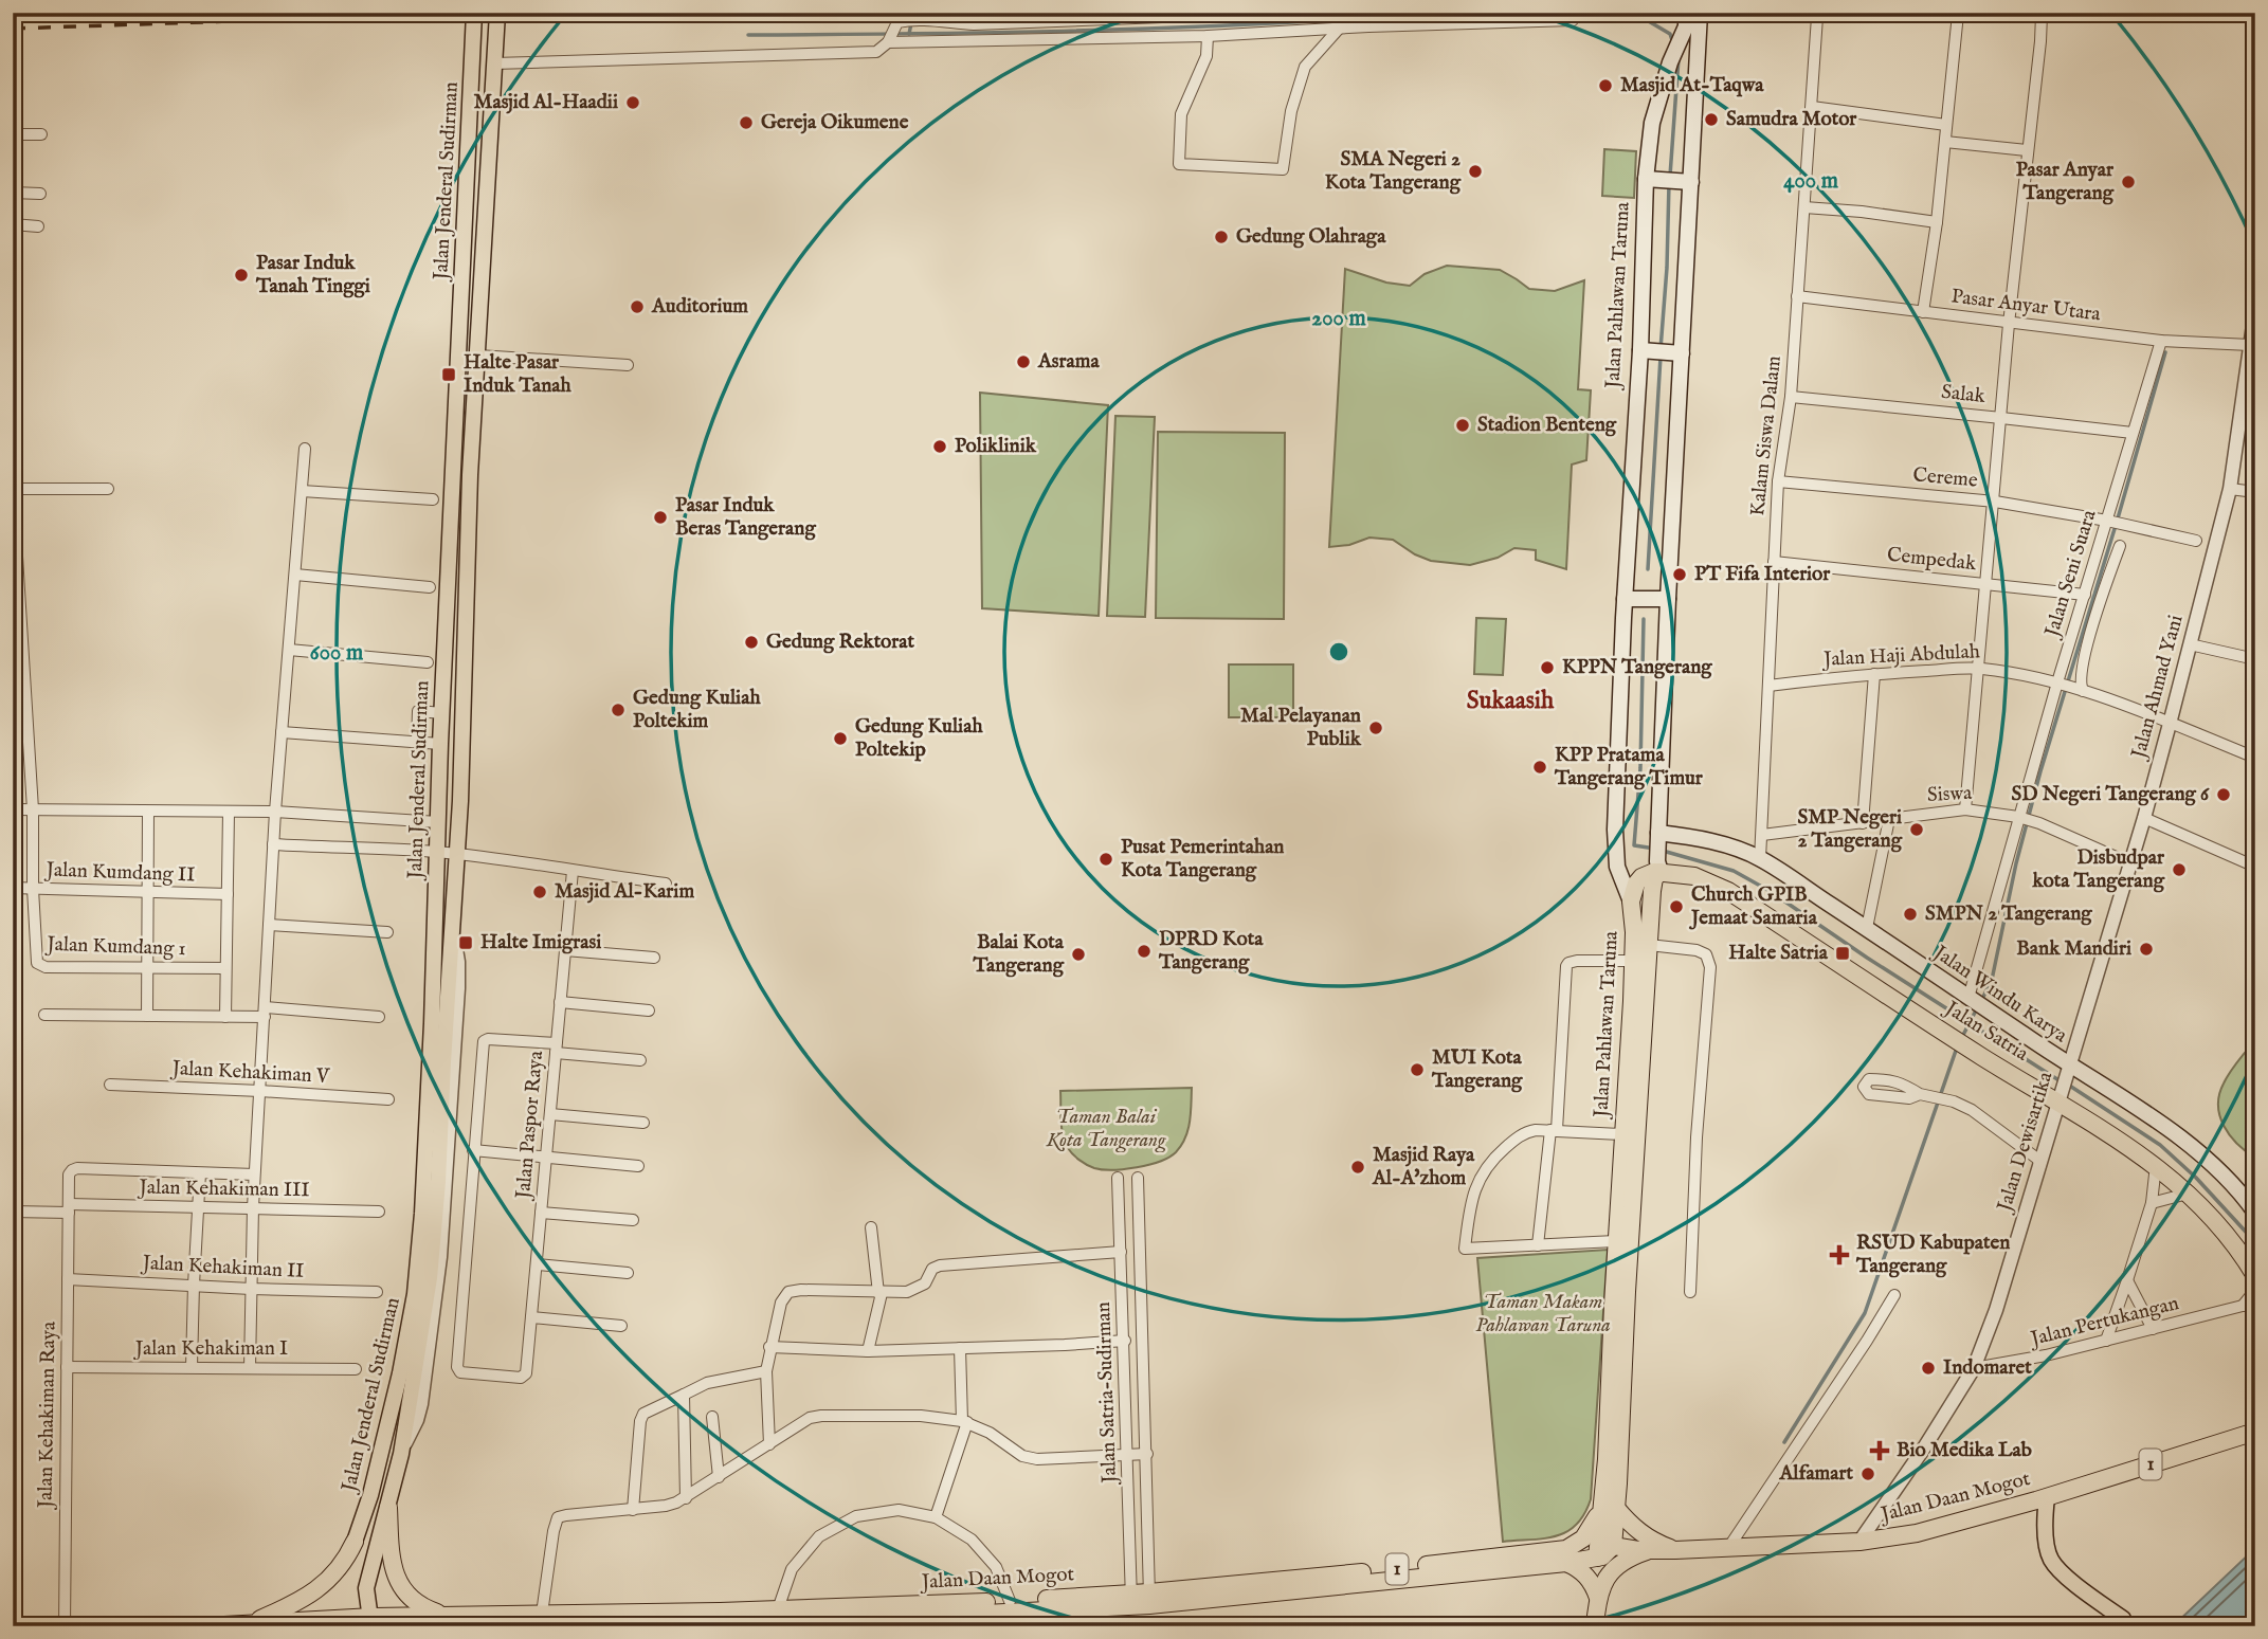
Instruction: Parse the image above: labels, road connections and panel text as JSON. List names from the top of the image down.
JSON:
{
  "streets": {
    "highway": [
      "Jalan Pahlawan Taruna",
      "Jalan Satria",
      "1",
      "Jalan Daan Mogot"
    ],
    "main road": ["Jalan Jenderal Sudirman", "Jalan Windu Karya"],
    "street": [
      "Pasar Anyar Utara",
      "Salak",
      "Kalam Siswa Dalam",
      "Cereme",
      "Cempedak",
      "Jalan Seni Suara",
      "Jalan Haji Abdulah",
      "Jalan Ahmad Yani",
      "Siswa",
      "Jalan Kumdang II",
      "Jalan Kumdang 1",
      "Jalan Kehakiman V",
      "Jalan Paspor Raya",
      "Jalan Dewisartika",
      "Jalan Kehakiman III",
      "Jalan Kehakiman II",
      "Jalan Pertukangan",
      "Jalan Kehakiman I",
      "Jalan Satria-Sudirman",
      "Jalan Kehakiman Raya"
    ]
  },
  "crossings": [
    ["Jalan Jenderal Sudirman", "Jalan Daan Mogot"],
    ["Jalan Pahlawan Taruna", "Jalan Satria"],
    ["Jalan Pahlawan Taruna", "Jalan Daan Mogot"],
    ["Pasar Anyar Utara", "Kalam Siswa Dalam"],
    ["Pasar Anyar Utara", "Jalan Seni Suara"],
    ["Pasar Anyar Utara", "Jalan Ahmad Yani"],
    ["Salak", "Kalam Siswa Dalam"],
    ["Salak", "Jalan Seni Suara"],
    ["Kalam Siswa Dalam", "Cereme"],
    ["Kalam Siswa Dalam", "Cempedak"],
    ["Kalam Siswa Dalam", "Jalan Haji Abdulah"],
    ["Kalam Siswa Dalam", "Siswa"],
    ["Kalam Siswa Dalam", "Jalan Windu Karya"],
    ["Cereme", "Jalan Seni Suara"],
    ["Cempedak", "Jalan Seni Suara"],
    ["Jalan Seni Suara", "Jalan Haji Abdulah"],
    ["Jalan Seni Suara", "Siswa"],
    ["Jalan Seni Suara", "Jalan Windu Karya"],
    ["Jalan Haji Abdulah", "Jalan Ahmad Yani"],
    ["Jalan Ahmad Yani", "Siswa"],
    ["Jalan Ahmad Yani", "Jalan Windu Karya"],
    ["Jalan Ahmad Yani", "Jalan Dewisartika"],
    ["Jalan Kumdang II", "Jalan Kumdang 1"],
    ["Jalan Windu Karya", "Jalan Dewisartika"],
    ["Jalan Satria", "Jalan Dewisartika"],
    ["Jalan Dewisartika", "Jalan Pertukangan"],
    ["Jalan Dewisartika", "Jalan Daan Mogot"],
    ["Jalan Kehakiman III", "Jalan Kehakiman Raya"],
    ["Jalan Kehakiman II", "Jalan Kehakiman Raya"],
    ["Jalan Kehakiman I", "Jalan Kehakiman Raya"],
    ["Jalan Satria-Sudirman", "Jalan Daan Mogot"]
  ],
  "districts": ["Sukaasih"],
  "parks": ["Taman Balai Kota Tangerang", "Taman Makam Pahlawan Taruna"],
  "places": {
    "other": [
      "Masjid At-Taqwa",
      "Masjid Al-Haadii",
      "Samudra Motor",
      "Gereja Oikumene",
      "SMA Negeri 2 Kota Tangerang",
      "Pasar Anyar Tangerang",
      "Gedung Olahraga",
      "Pasar Induk Tanah Tinggi",
      "Auditorium",
      "Asrama",
      "Stadion Benteng",
      "Poliklinik",
      "Pasar Induk Beras Tangerang",
      "PT Fifa Interior",
      "Gedung Rektorat",
      "KPPN Tangerang",
      "Gedung Kuliah Poltekim",
      "Mal Pelayanan Publik",
      "Gedung Kuliah Poltekip",
      "KPP Pratama Tangerang Timur",
      "SD Negeri Tangerang 6",
      "SMP Negeri 2 Tangerang",
      "Pusat Pemerintahan Kota Tangerang",
      "Disbudpar kota Tangerang",
      "Masjid Al-Karim",
      "Church GPIB Jemaat Samaria",
      "SMPN 2 Tangerang",
      "Bank Mandiri",
      "DPRD Kota Tangerang",
      "Balai Kota Tangerang",
      "MUI Kota Tangerang",
      "Masjid Raya Al-A'zhom",
      "Indomaret",
      "Alfamart"
    ],
    "transit": ["Halte Pasar Induk Tanah", "Halte Imigrasi", "Halte Satria"],
    "health": ["RSUD Kabupaten Tangerang", "Bio Medika Lab"]
  },
  "rings": ["400 m", "200 m", "600 m"]
}
